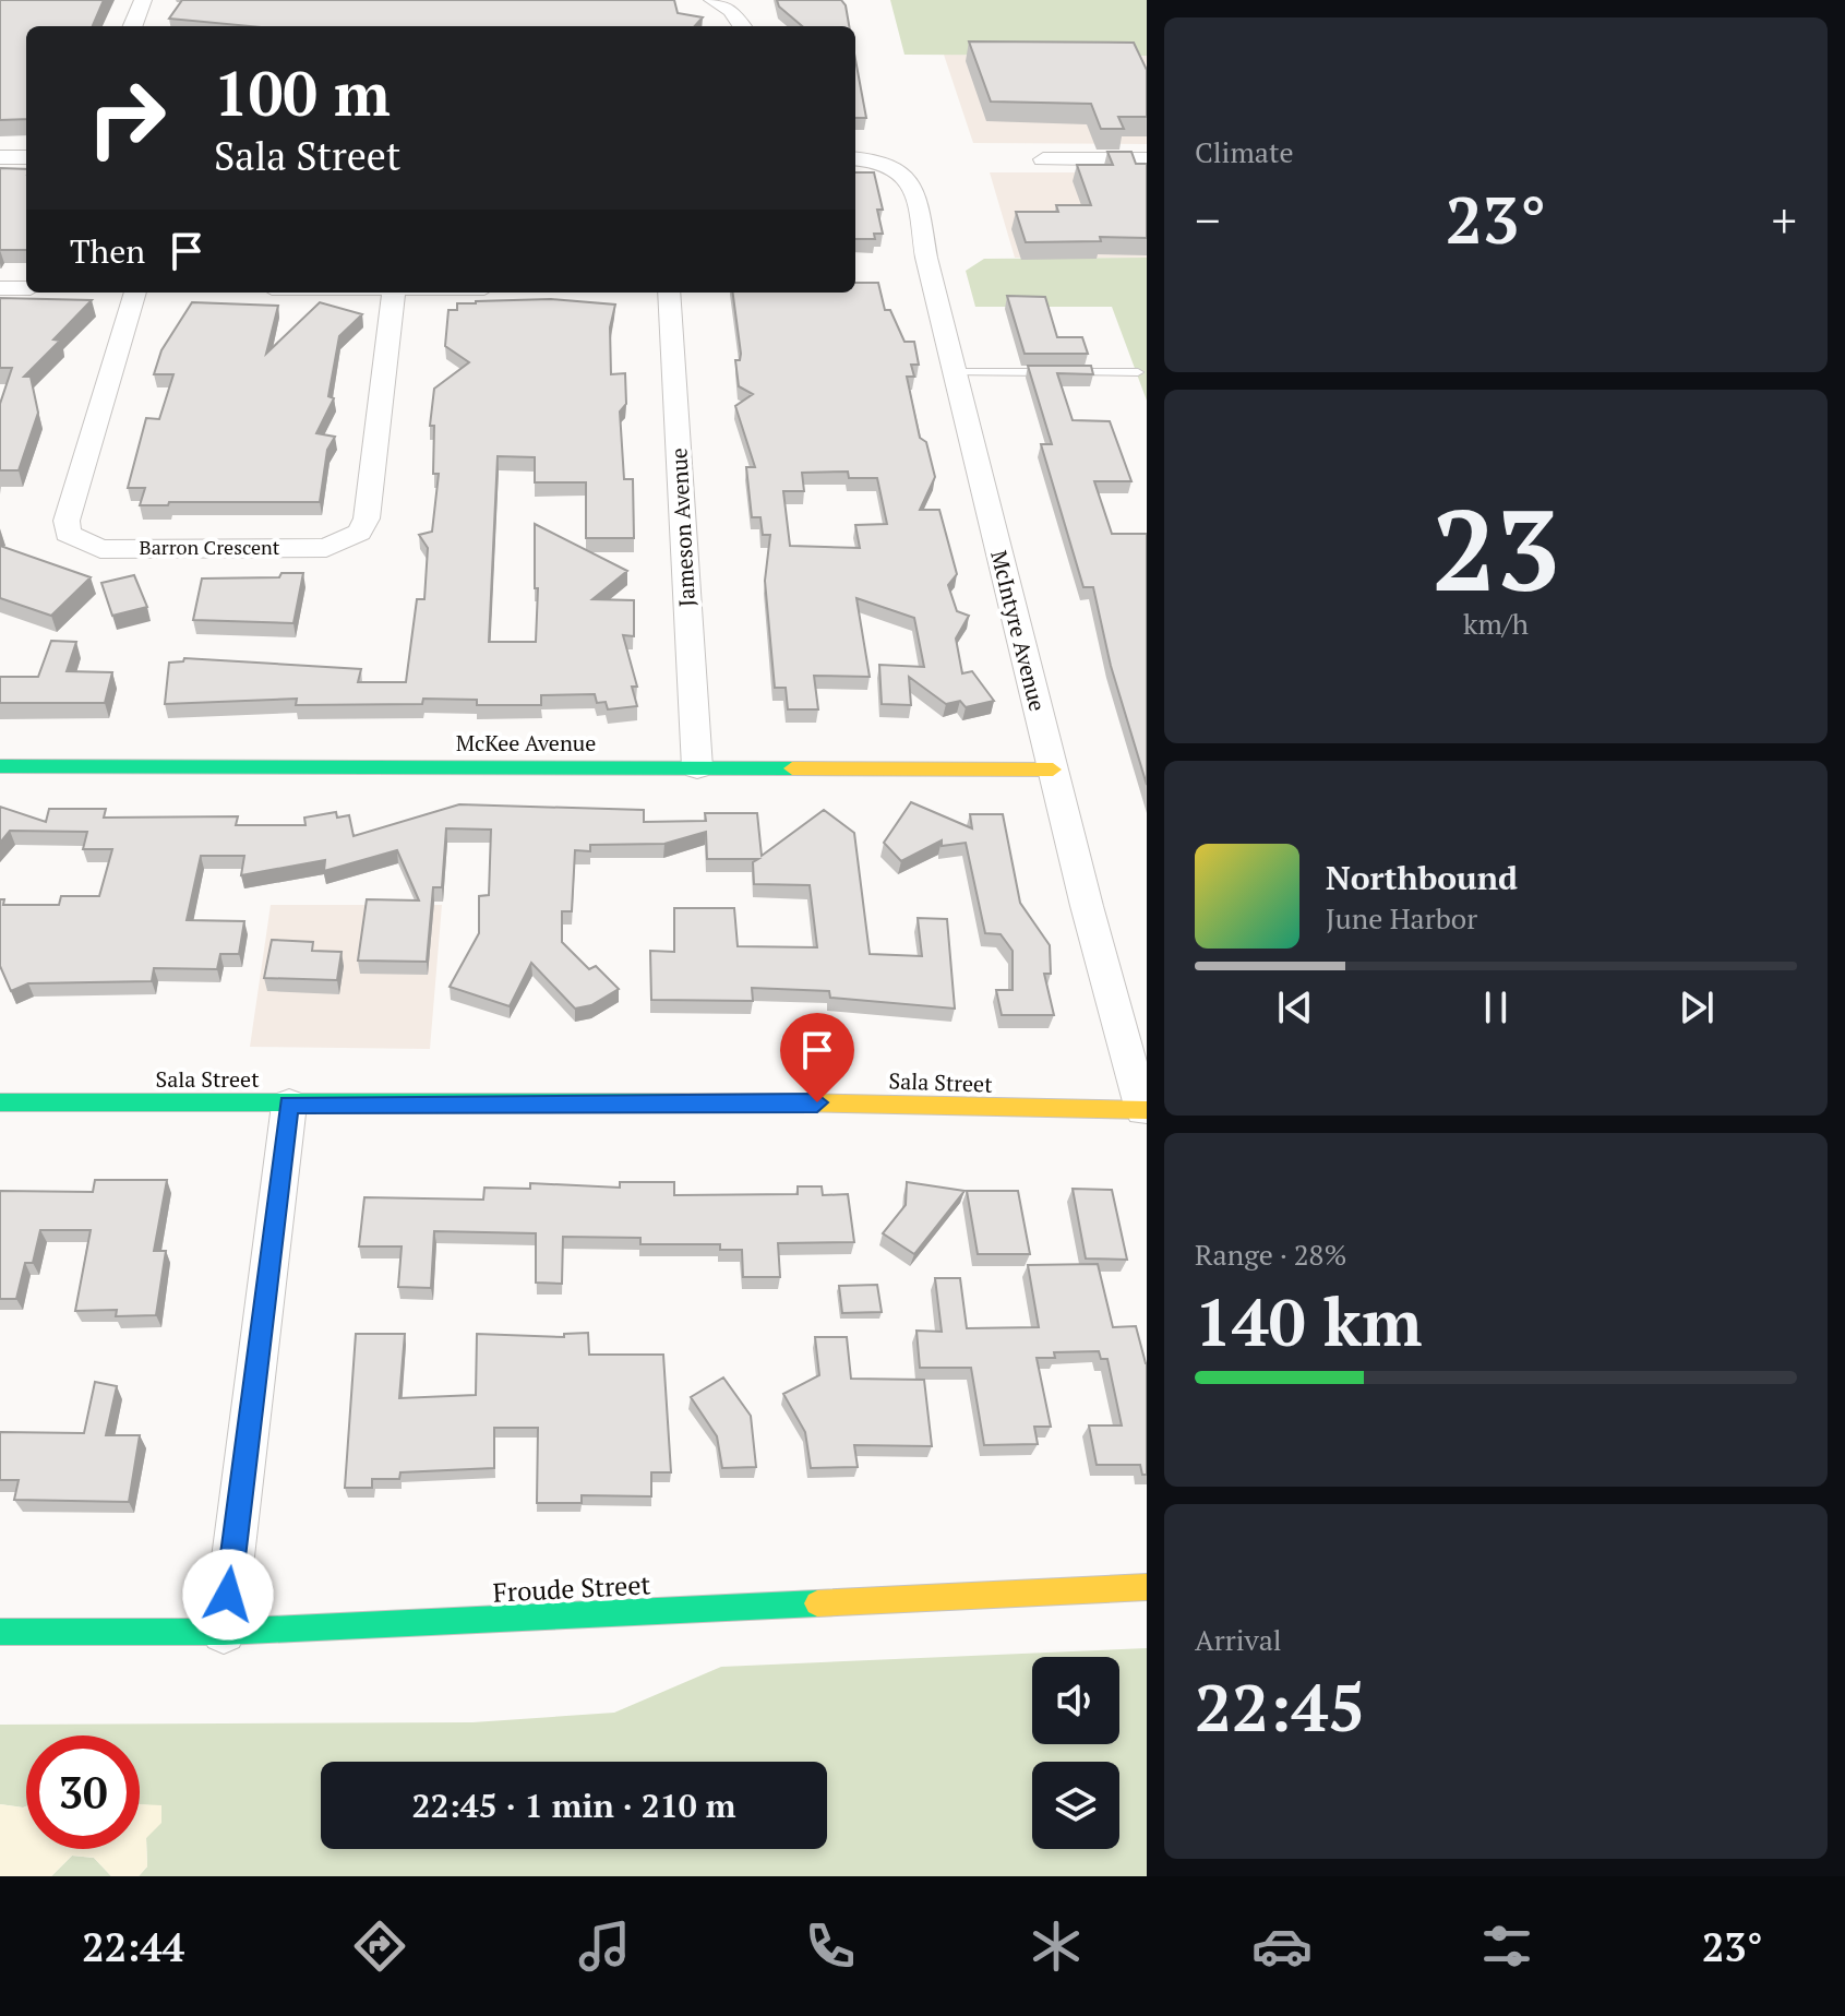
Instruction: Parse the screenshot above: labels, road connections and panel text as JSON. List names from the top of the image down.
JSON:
{
  "streets": {
    "main road": ["McKee Avenue", "Sala Street", "Froude Street"],
    "street": ["Jameson Avenue", "Barron Crescent", "McIntyre Avenue"]
  },
  "crossings": [
    ["Jameson Avenue", "McKee Avenue"],
    ["McIntyre Avenue", "McKee Avenue"],
    ["McIntyre Avenue", "Sala Street"]
  ],
  "page": {
    "tile": [
      "Climate",
      ["23", "km/h"],
      ["Range · 28%", "140 km"],
      ["Arrival", "22:45"]
    ],
    "turn": ["100 m", "Sala Street"],
    "heat": ["−", "23°", "+"],
    "then": "Then",
    "song": ["Northbound", "June Harbor"],
    "limit": "30",
    "trip": "22:45 · 1 min · 210 m",
    "tabs": ["22:44", "23°"]
  }
}
